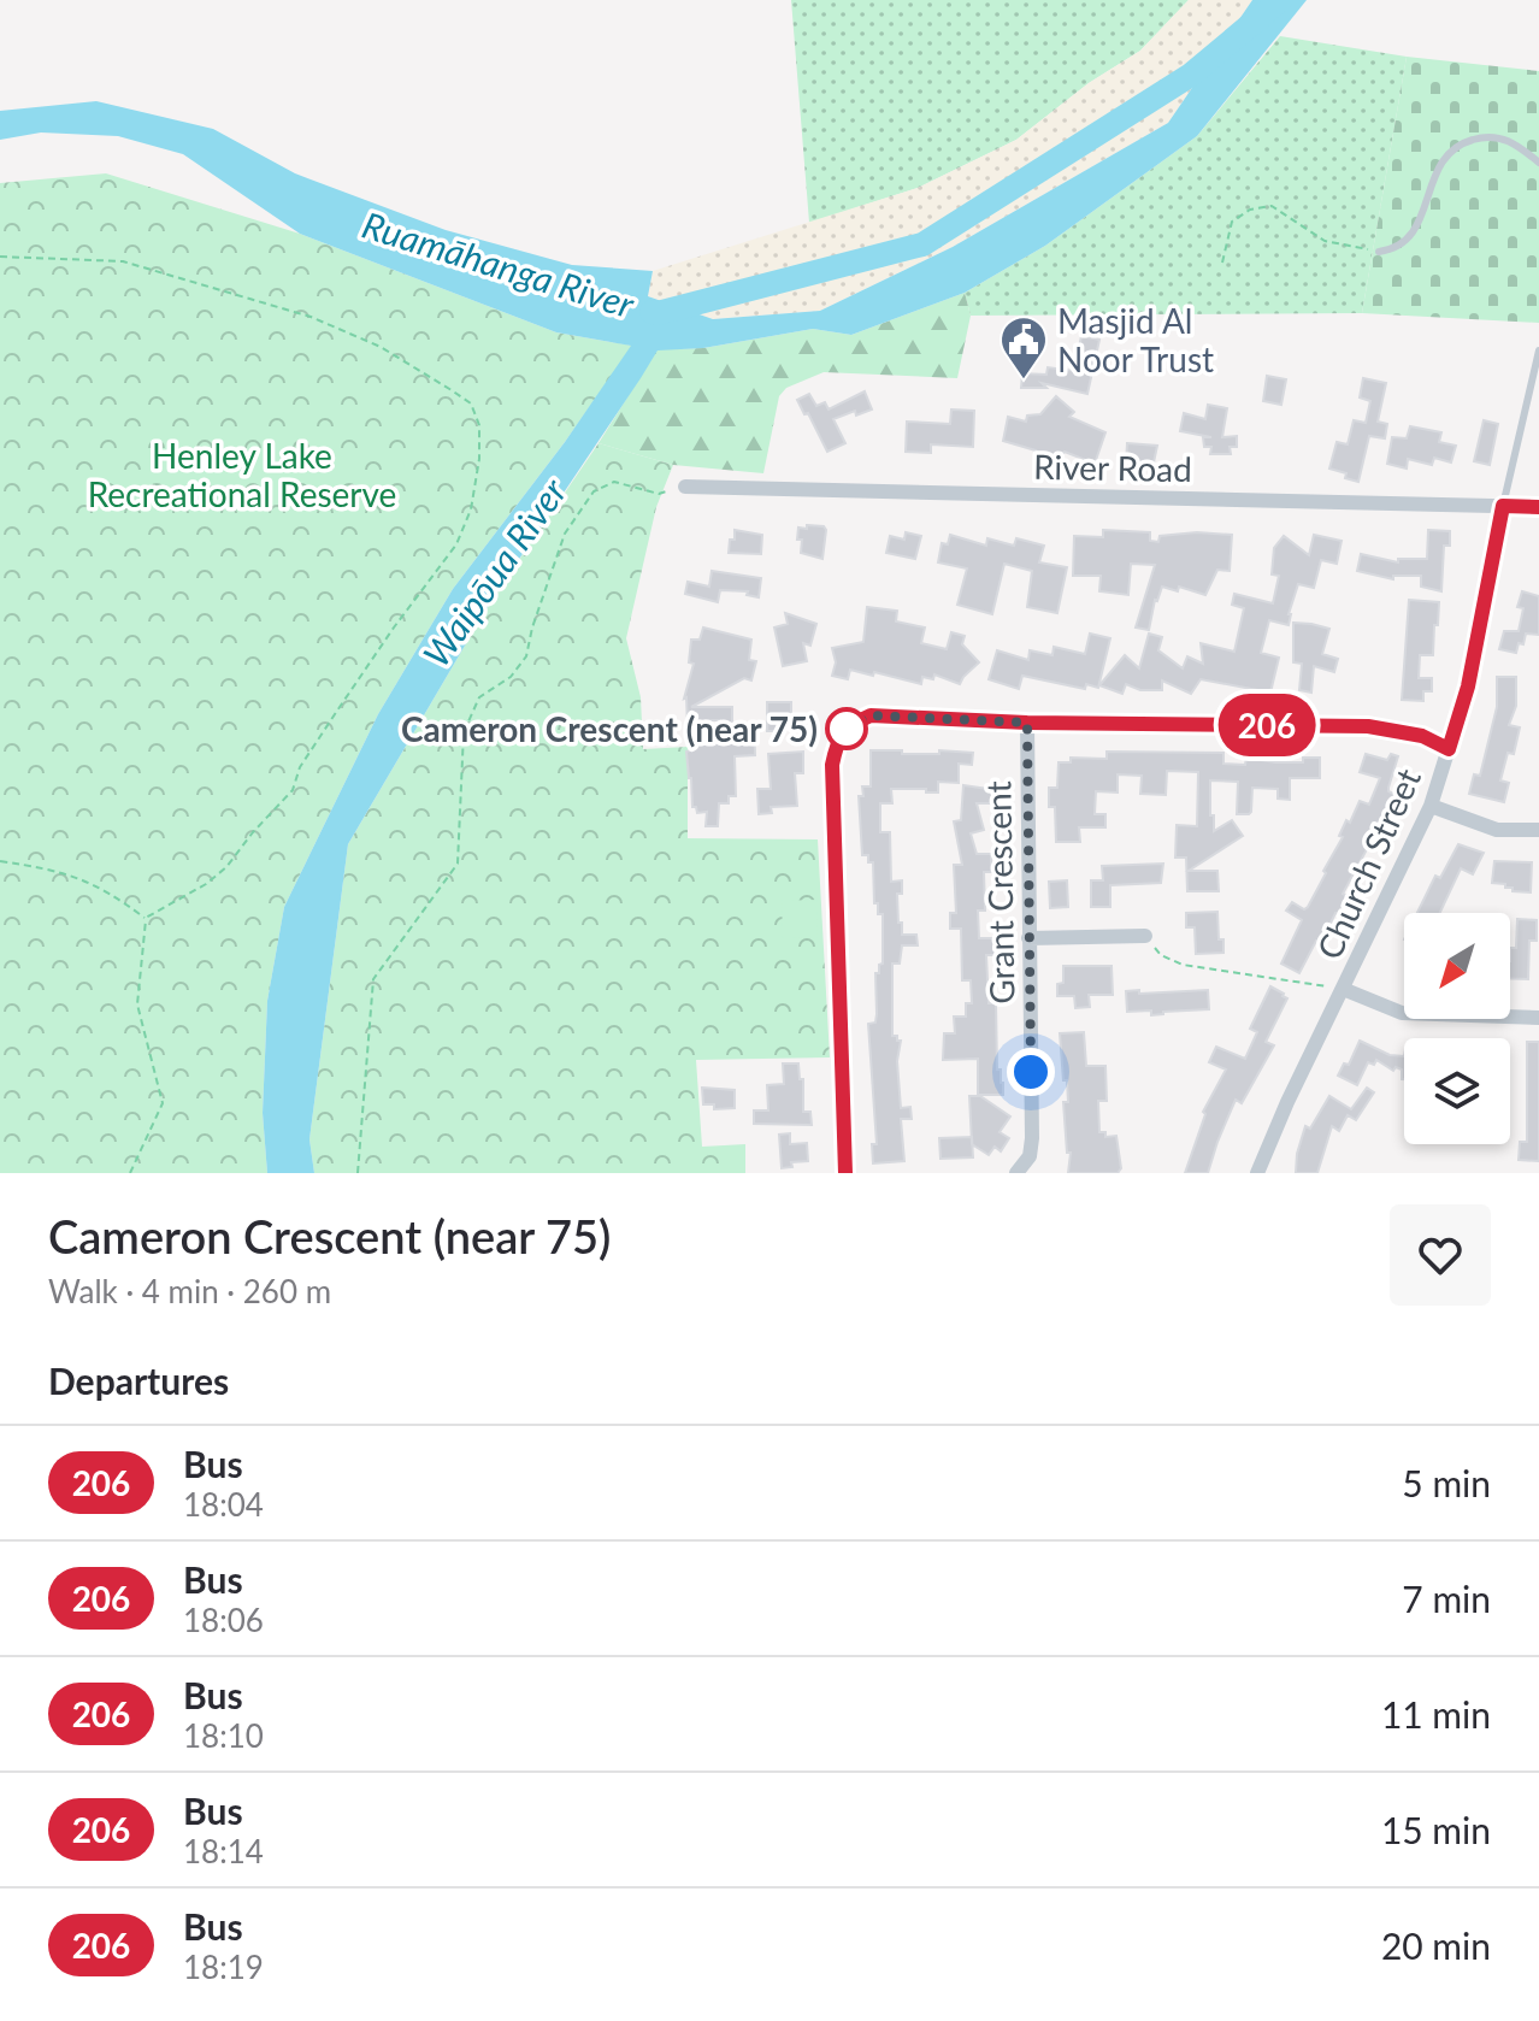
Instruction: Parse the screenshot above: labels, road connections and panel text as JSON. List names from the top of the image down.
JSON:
{
  "streets": {
    "street": ["River Road", "Church Street", "Grant Crescent"]
  },
  "crossings": [
    ["River Road", "Church Street"]
  ],
  "water": ["Ruamāhanga River", "Waipōua River"],
  "parks": ["Henley Lake Recreational Reserve"],
  "places": {
    "public building": ["Masjid Al Noor Trust"],
    "other": ["Cameron Crescent (near 75)"]
  },
  "lines": ["bus line 206"],
  "north": "bottom left",
  "page": {
    "on_map": "206",
    "heading": [
      ["Cameron Crescent (near 75)", "Walk · 4 min · 260 m"],
      "Departures"
    ],
    "list": [
      {
        "mark": "206",
        "name": "Bus",
        "note": "18:04",
        "value": "5 min"
      },
      {
        "mark": "206",
        "name": "Bus",
        "note": "18:06",
        "value": "7 min"
      },
      {
        "mark": "206",
        "name": "Bus",
        "note": "18:10",
        "value": "11 min"
      },
      {
        "mark": "206",
        "name": "Bus",
        "note": "18:14",
        "value": "15 min"
      },
      {
        "mark": "206",
        "name": "Bus",
        "note": "18:19",
        "value": "20 min"
      }
    ]
  }
}
